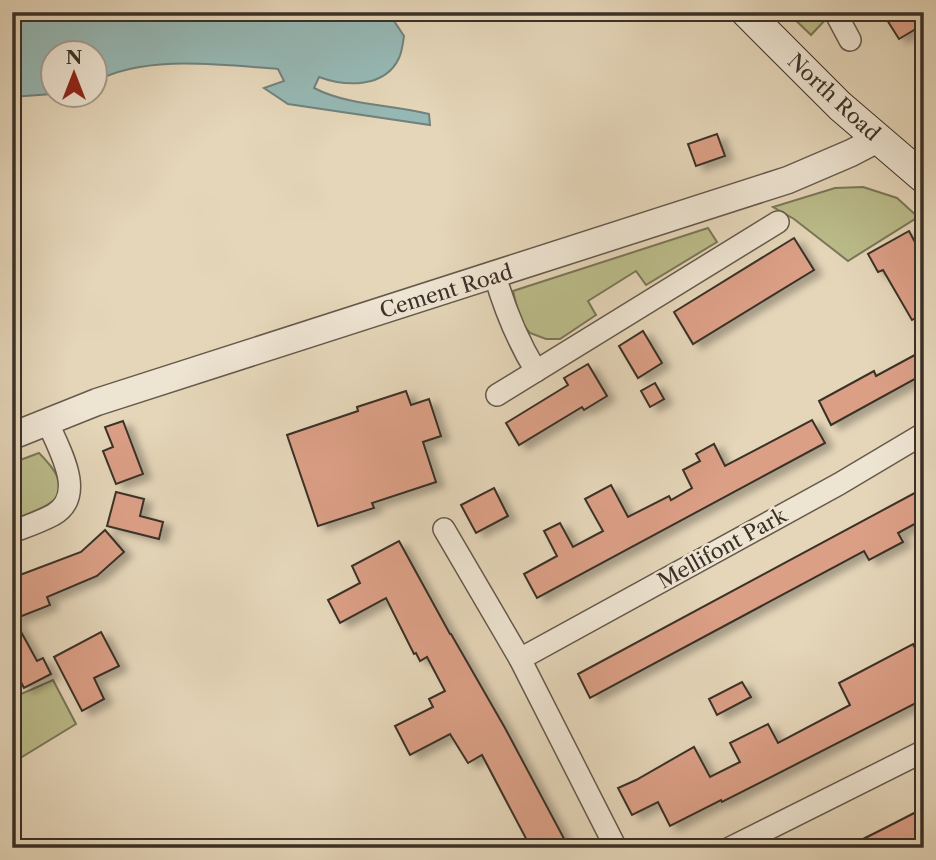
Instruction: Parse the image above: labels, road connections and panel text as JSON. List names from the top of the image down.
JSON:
{
  "streets": {
    "main road": ["North Road"],
    "street": ["Cement Road", "Mellifont Park"]
  },
  "crossings": [
    ["North Road", "Cement Road"]
  ],
  "north": "top"
}
